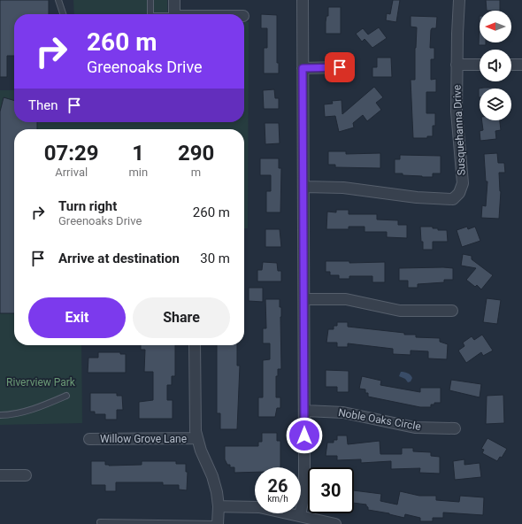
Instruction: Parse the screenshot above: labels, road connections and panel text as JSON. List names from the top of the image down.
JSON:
{
  "streets": {
    "street": ["Susquehanna Drive", "Noble Oaks Circle", "Willow Grove Lane"]
  },
  "parks": ["Riverview Park"],
  "north": "left",
  "page": {
    "turn": ["260 m", "Greenoaks Drive"],
    "then": "Then",
    "eta": [
      "07:29",
      "Arrival",
      "1",
      "min",
      "290",
      "m"
    ],
    "list": [
      {
        "name": "Turn right",
        "note": "Greenoaks Drive",
        "value": "260 m"
      },
      {
        "name": "Arrive at destination",
        "value": "30 m"
      }
    ],
    "buttons": ["Exit", "Share"],
    "speed": "26 km/h",
    "limit": "30"
  }
}
